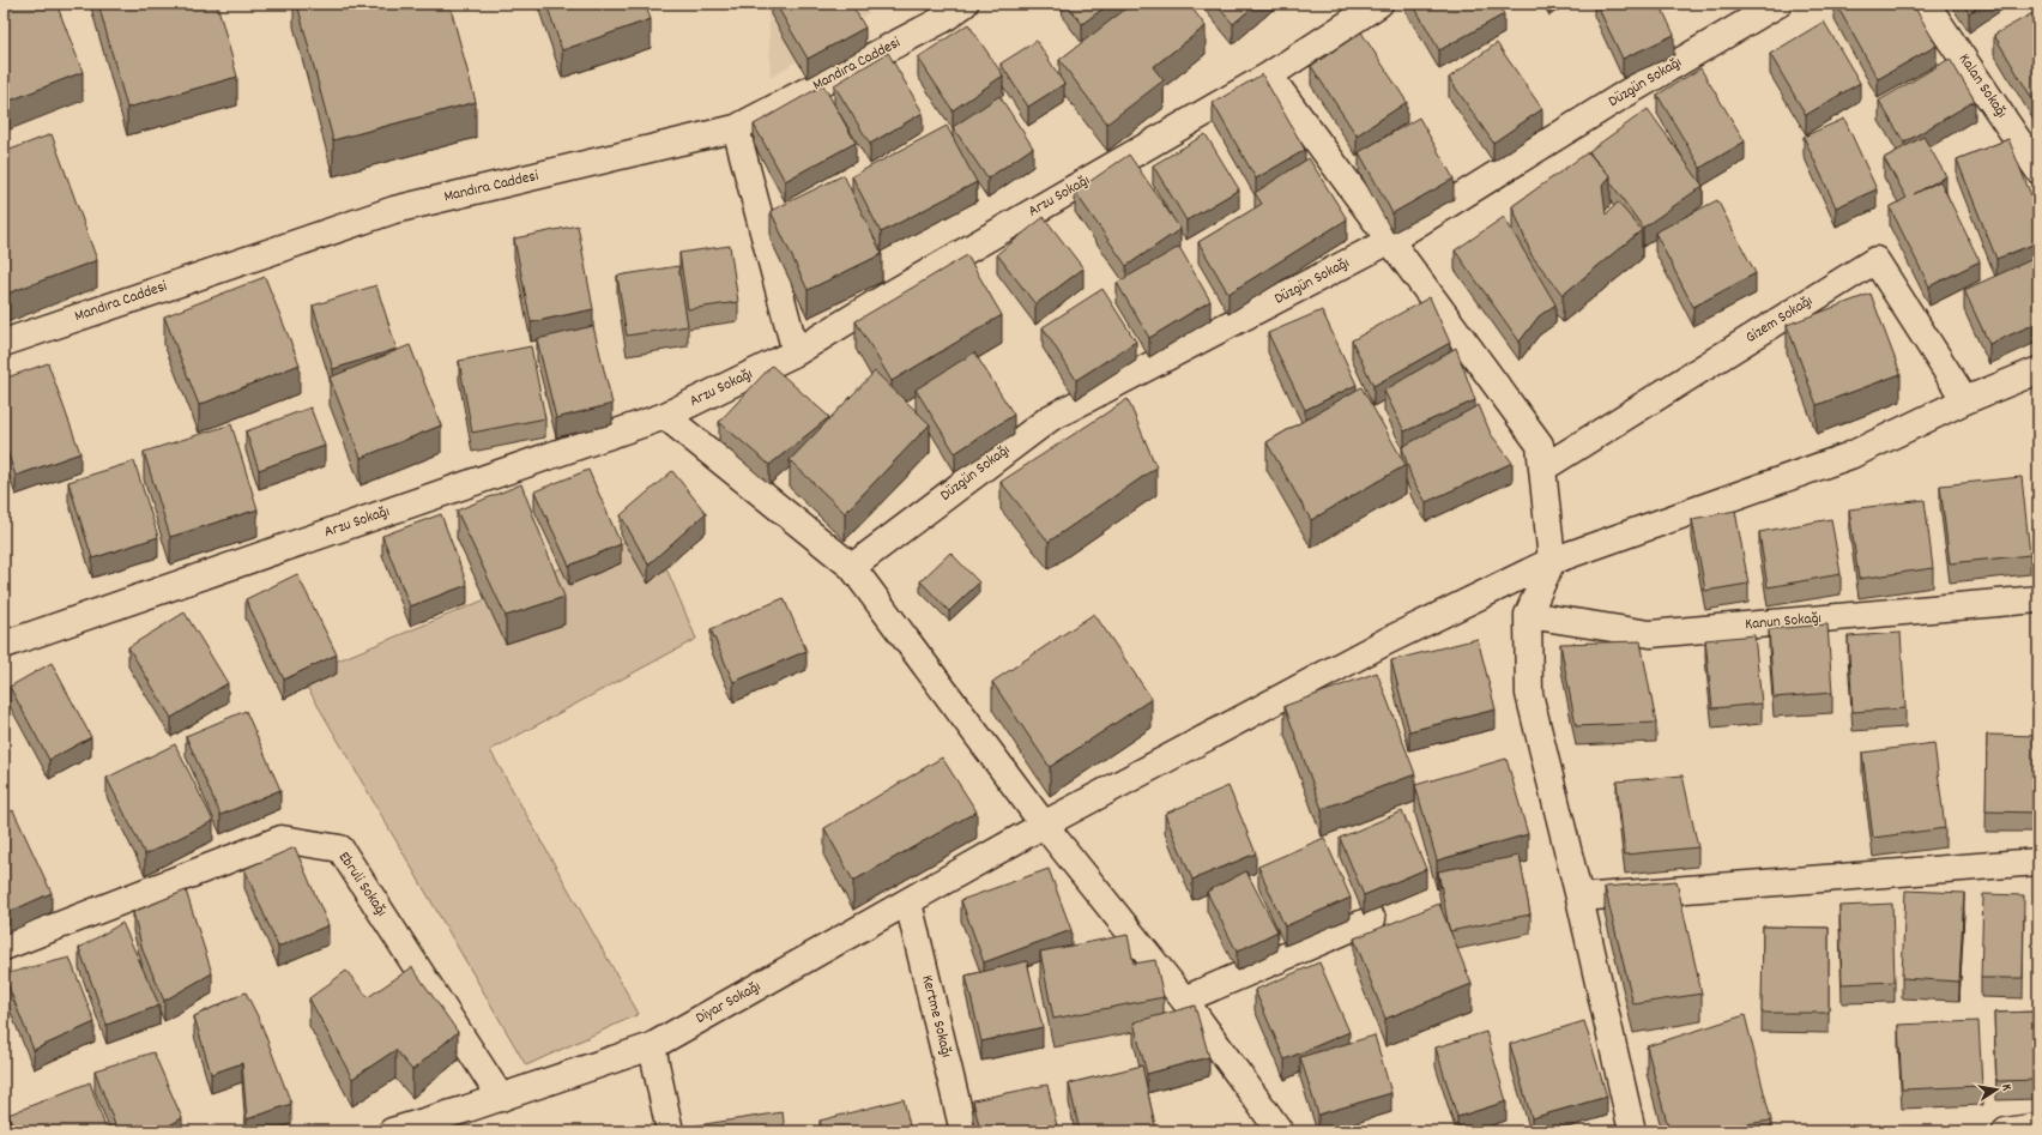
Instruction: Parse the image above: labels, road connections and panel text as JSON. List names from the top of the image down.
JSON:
{
  "streets": {
    "street": [
      "Mandıra Caddesi",
      "Düzgün Sokağı",
      "Kalan Sokağı",
      "Arzu Sokağı",
      "Gizem Sokağı",
      "Kanun Sokağı",
      "Ebruli Sokağı",
      "Diyar Sokağı",
      "Kertme Sokağı"
    ]
  },
  "crossings": [
    ["Gizem Sokağı", "Diyar Sokağı"],
    ["Ebruli Sokağı", "Diyar Sokağı"],
    ["Diyar Sokağı", "Kertme Sokağı"]
  ],
  "north": "right"
}
